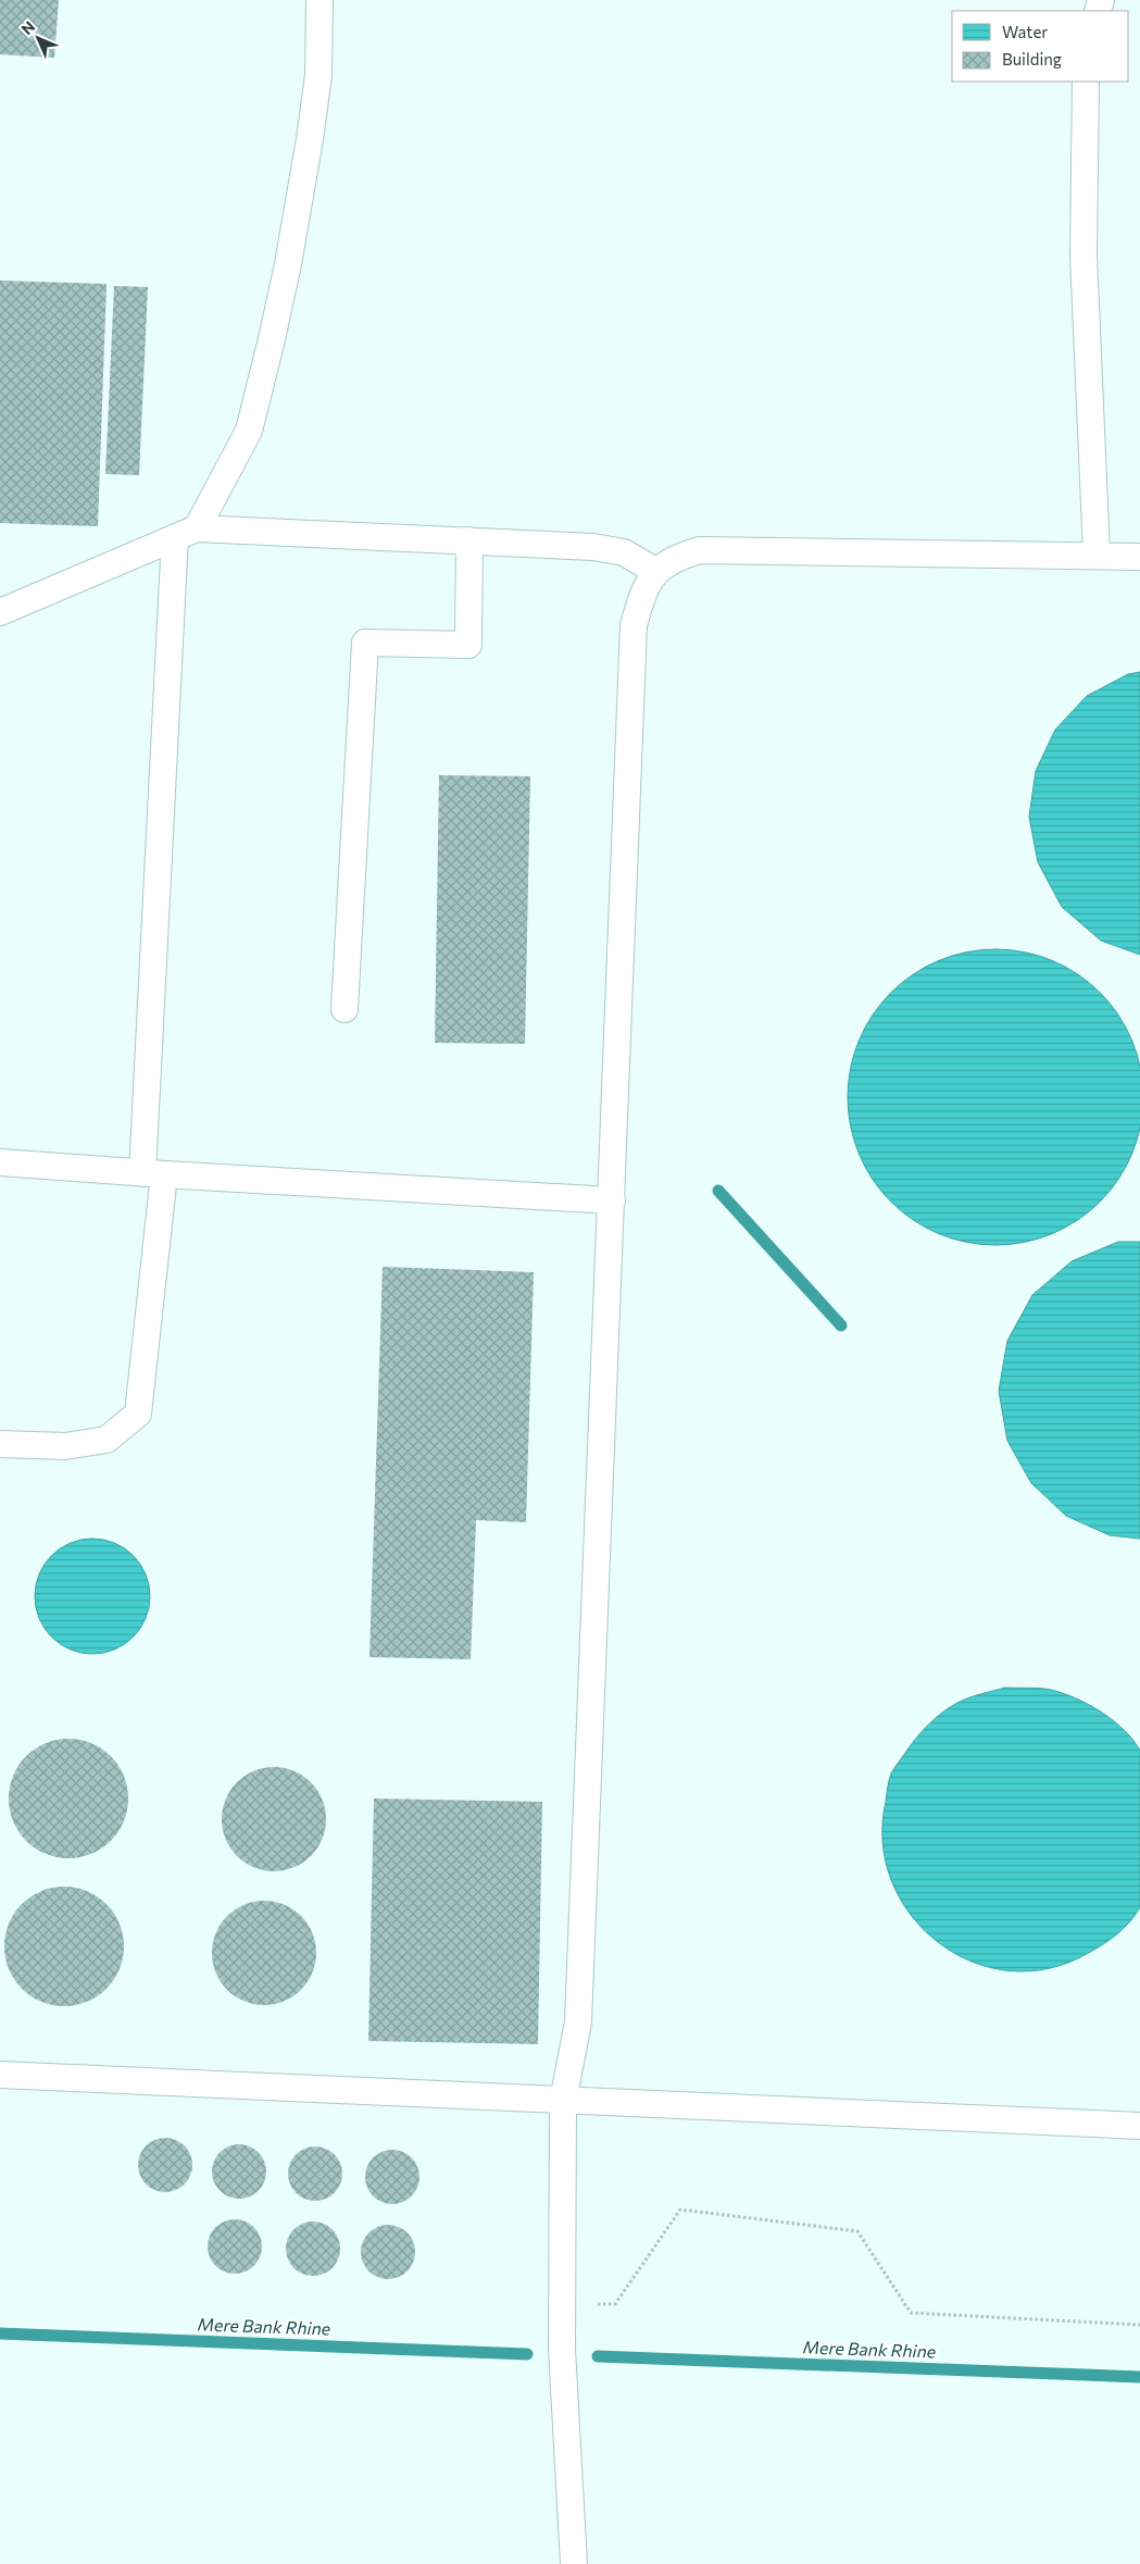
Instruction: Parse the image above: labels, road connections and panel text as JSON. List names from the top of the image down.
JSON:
{
  "water": ["Mere Bank Rhine"],
  "legend": ["Water", "Building"],
  "north": "top left"
}
